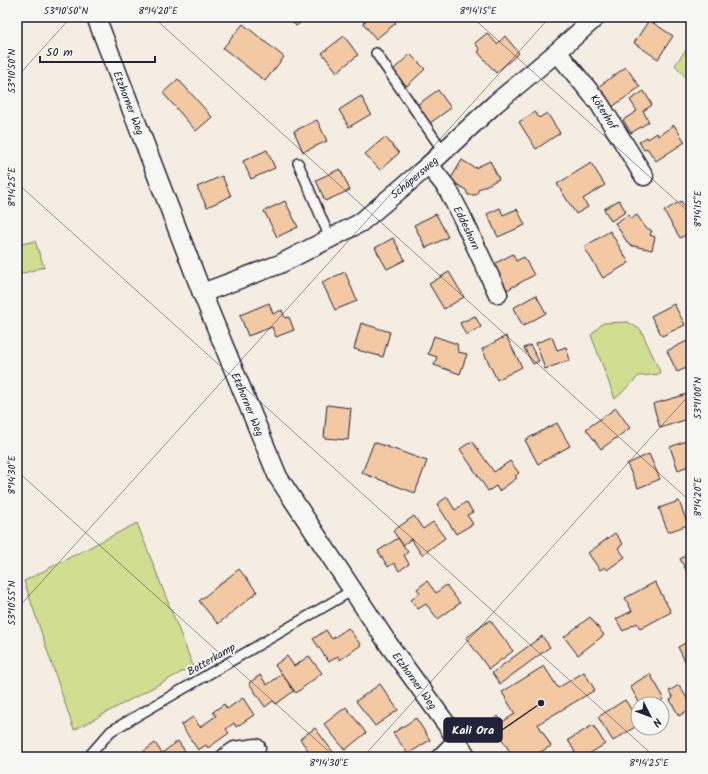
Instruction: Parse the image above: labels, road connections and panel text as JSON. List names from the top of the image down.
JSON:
{
  "streets": {
    "street": [
      "Etzhorner Weg",
      "Köterhof",
      "Schäpersweg",
      "Eddeshorn"
    ],
    "lane": ["Botterkamp"]
  },
  "crossings": [
    ["Etzhorner Weg", "Schäpersweg"],
    ["Etzhorner Weg", "Botterkamp"],
    ["Köterhof", "Schäpersweg"],
    ["Schäpersweg", "Eddeshorn"]
  ],
  "places": ["Kali Ora"],
  "scale_bar": "50 m",
  "north": "bottom right",
  "coordinates": [
    "53°10'50\"N",
    "8°14'20\"E",
    "8°14'15\"E",
    "8°14'25\"E",
    "53°11'00\"N",
    "8°14'30\"E",
    "53°10'55\"N"
  ]
}
